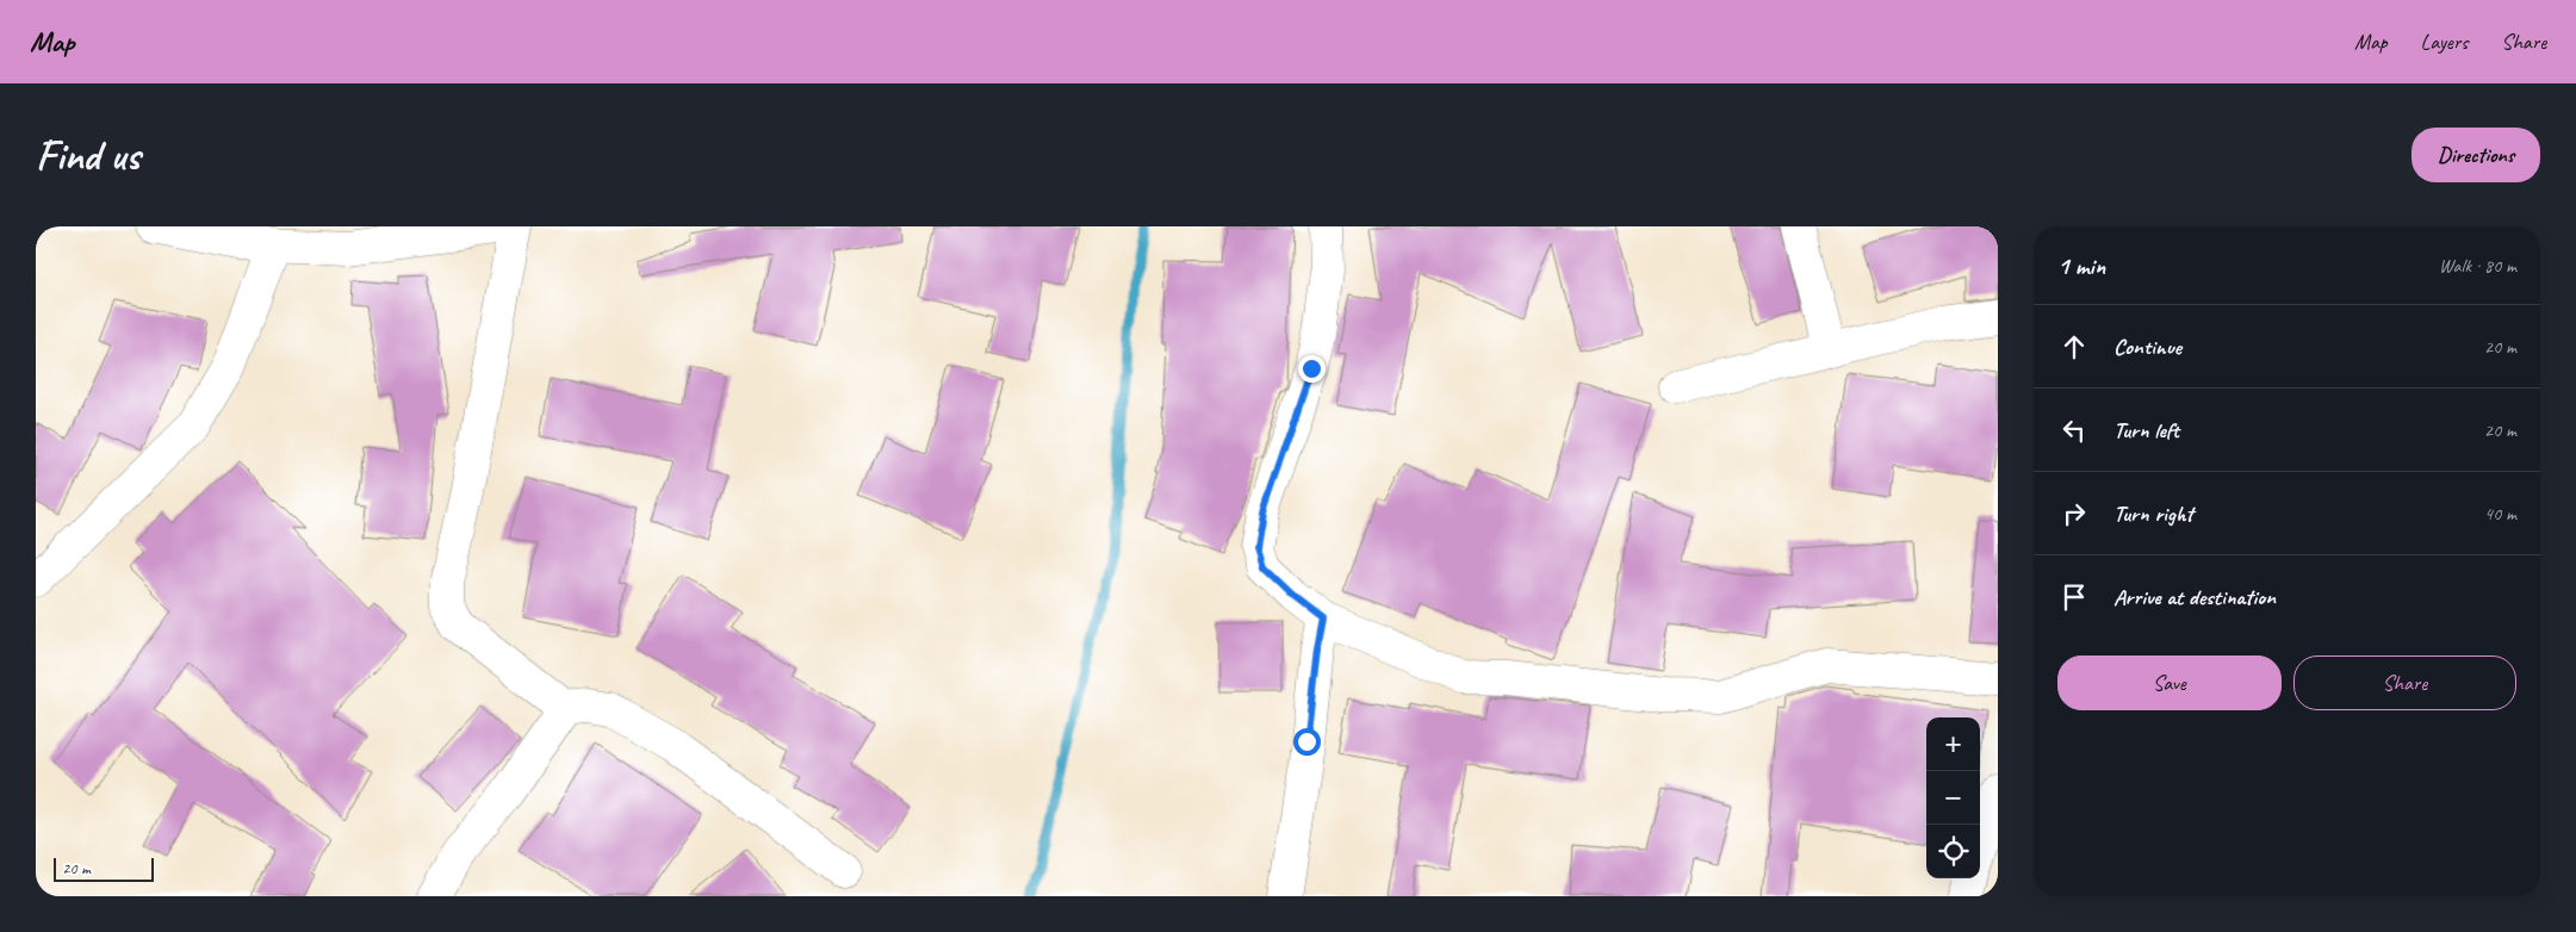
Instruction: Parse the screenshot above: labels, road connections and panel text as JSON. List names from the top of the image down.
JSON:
{
  "scale_bar": "20 m",
  "page": {
    "header": "Map",
    "nav": ["Map", "Layers", "Share"],
    "buttons": [
      "Directions",
      ["Save", "Share"]
    ],
    "title": "Find us",
    "heading": ["1 min", "Walk · 80 m"],
    "list": [
      ["Continue", "20 m"],
      ["Turn left", "20 m"],
      ["Turn right", "40 m"],
      "Arrive at destination"
    ],
    "map_buttons": ["+", "−"],
    "scale": "20 m"
  }
}
